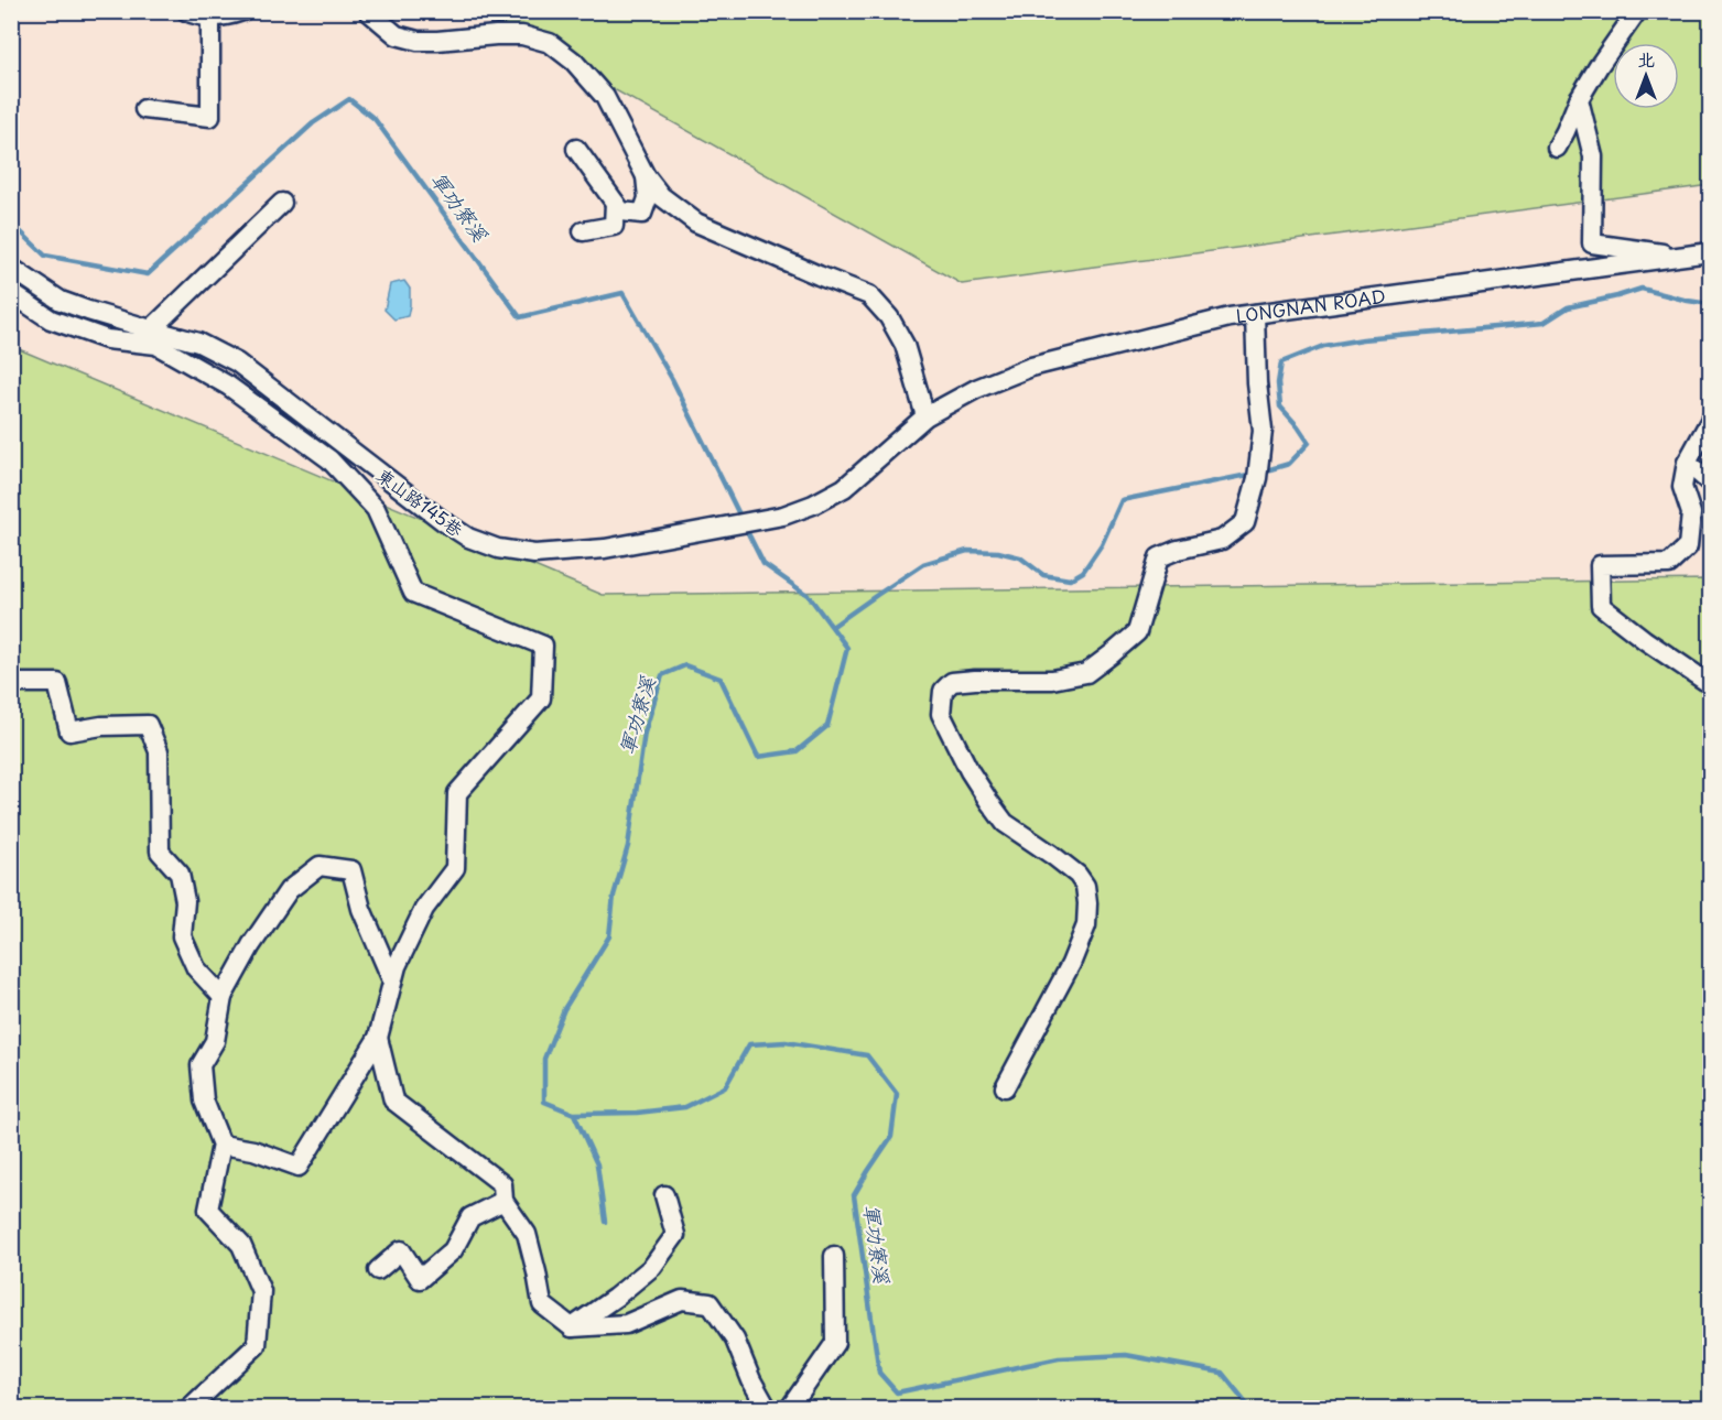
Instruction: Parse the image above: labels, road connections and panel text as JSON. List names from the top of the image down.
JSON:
{
  "streets": {
    "street": ["LONGNAN ROAD", "東山路145巷"]
  },
  "crossings": [
    ["LONGNAN ROAD", "東山路145巷"]
  ],
  "water": ["軍功寮溪"],
  "north": "top"
}
